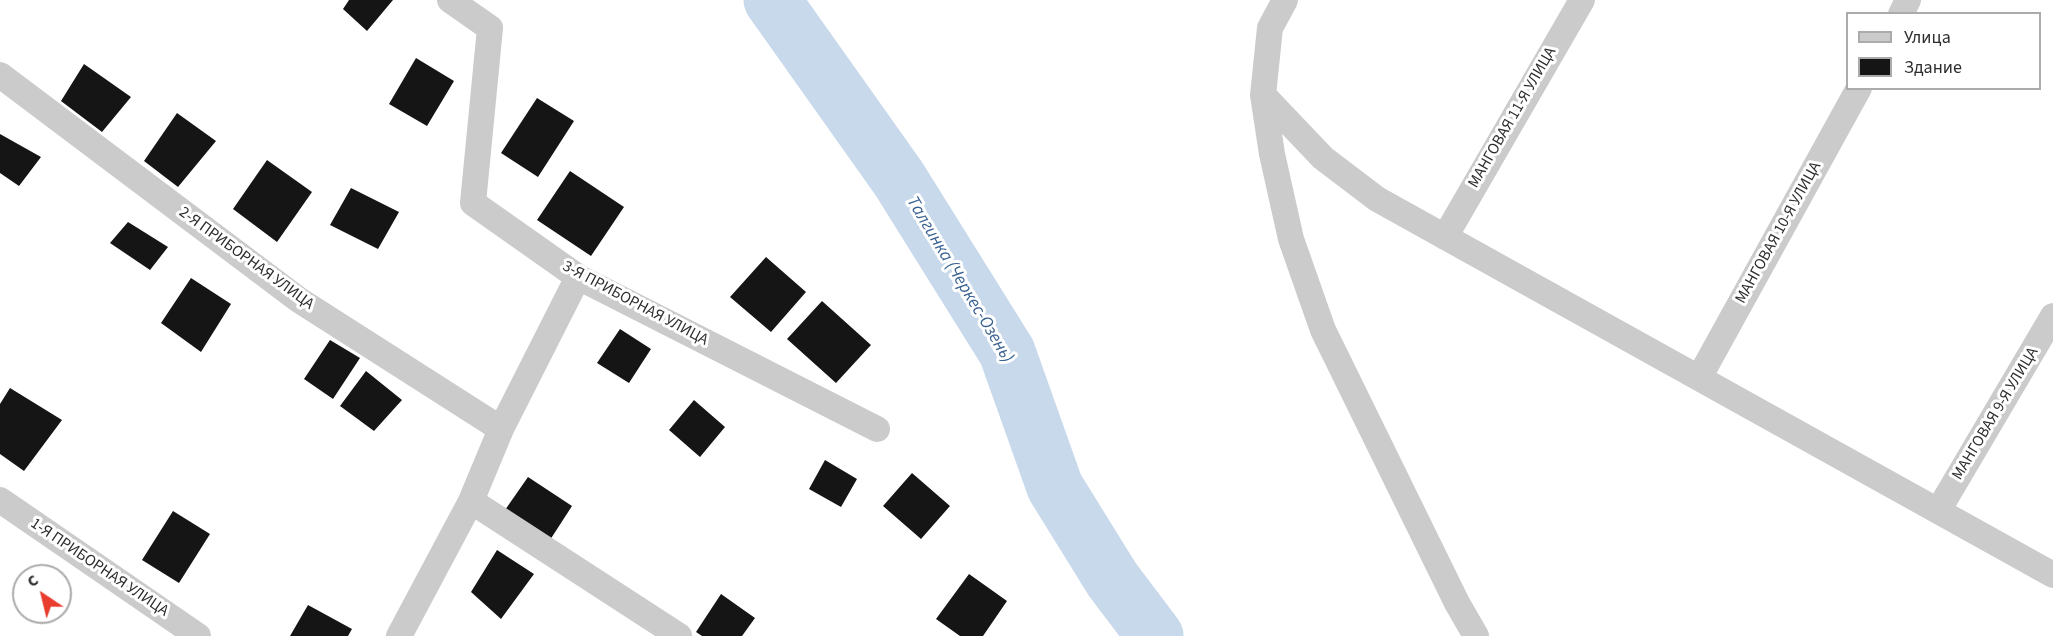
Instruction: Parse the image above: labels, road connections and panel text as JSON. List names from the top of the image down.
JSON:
{
  "streets": {
    "street": [
      "МАНГОВАЯ 11-Я УЛИЦА",
      "МАНГОВАЯ 10-Я УЛИЦА",
      "2-Я ПРИБОРНАЯ УЛИЦА",
      "3-Я ПРИБОРНАЯ УЛИЦА",
      "МАНГОВАЯ 9-Я УЛИЦА",
      "1-Я ПРИБОРНАЯ УЛИЦА"
    ]
  },
  "water": ["Талгинка (Черкес-Озень)"],
  "legend": ["Улица", "Здание"],
  "north": "top left"
}
